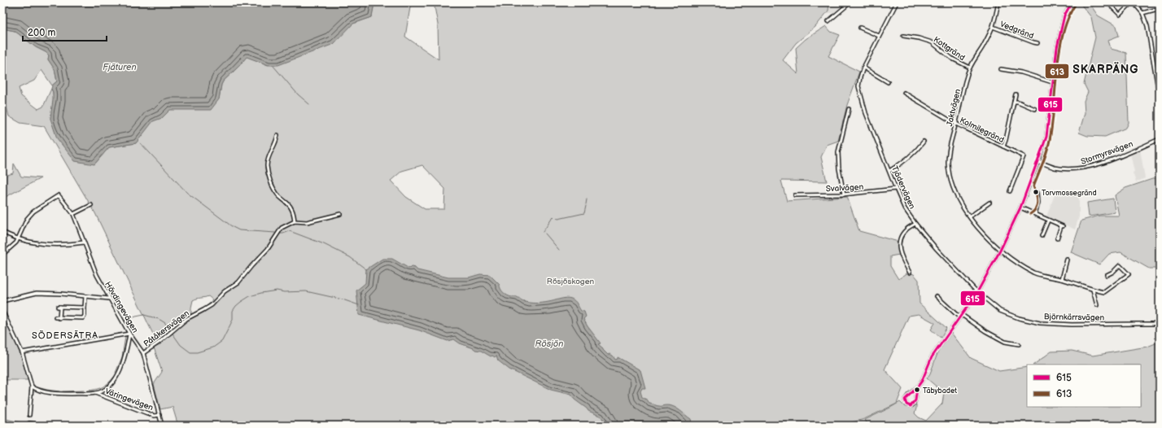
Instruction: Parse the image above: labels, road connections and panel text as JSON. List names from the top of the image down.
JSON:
{
  "streets": {
    "street": [
      "Vedgränd",
      "Kottgränd",
      "Jaktvägen",
      "Kolmilegränd",
      "Stormyrsvägen",
      "Svalvägen",
      "Tjädervägen",
      "Hövdingevägen",
      "Björnkärrsvägen",
      "Påtåkersvägen",
      "Väringevägen"
    ]
  },
  "crossings": [
    ["Vedgränd", "Jaktvägen"],
    ["Kottgränd", "Jaktvägen"],
    ["Jaktvägen", "Kolmilegränd"],
    ["Svalvägen", "Tjädervägen"],
    ["Tjädervägen", "Björnkärrsvägen"],
    ["Hövdingevägen", "Påtåkersvägen"],
    ["Hövdingevägen", "Väringevägen"]
  ],
  "districts": ["SKARPÄNG", "SÖDERSÄTRA"],
  "water": ["Fjäturen", "Rösjön"],
  "parks": ["Rösjöskogen"],
  "places": ["Torvmossegränd", "Täbybadet"],
  "lines": ["transit line 615", "transit line 613"],
  "legend": ["615", "613"],
  "scale_bar": "200 m"
}
